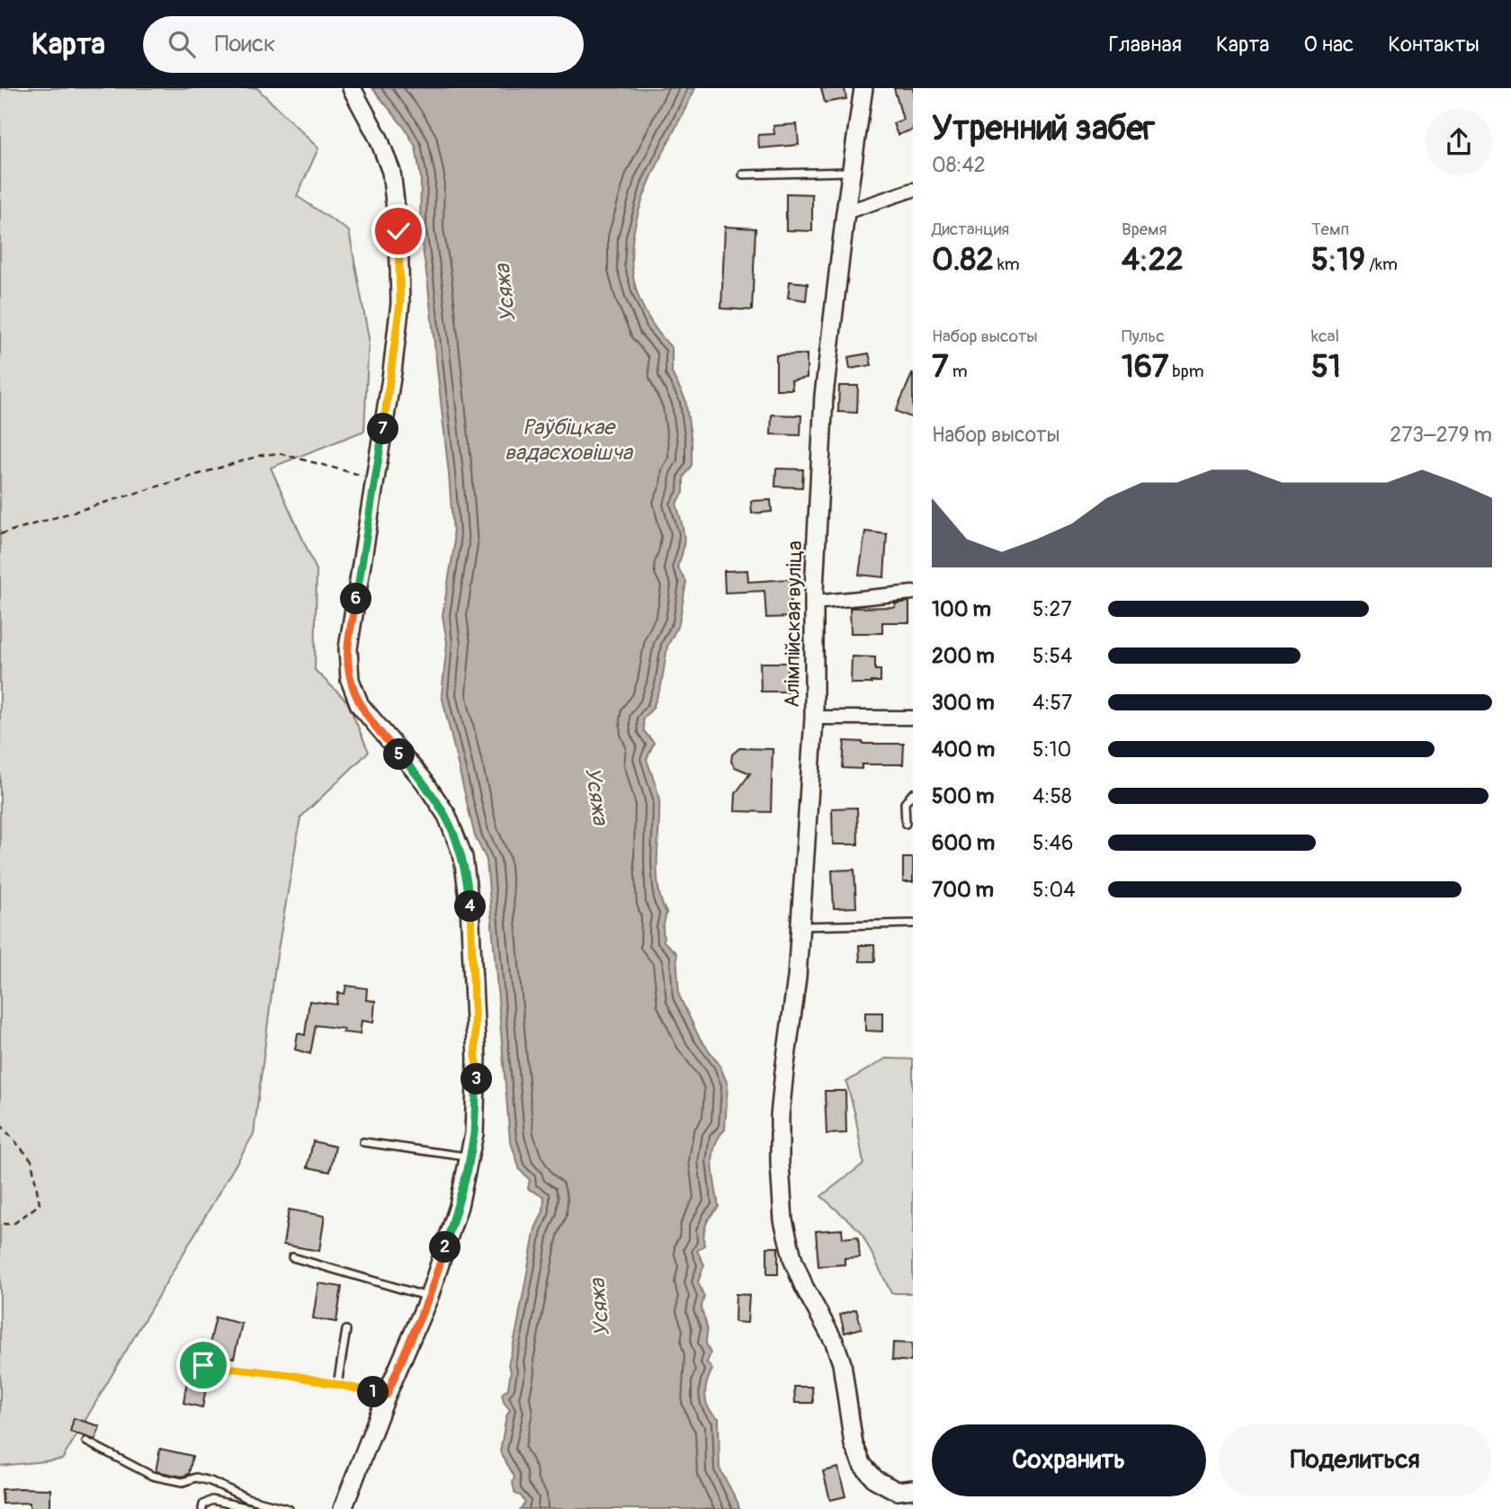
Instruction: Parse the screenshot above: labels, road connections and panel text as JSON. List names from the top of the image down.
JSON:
{
  "streets": {
    "street": ["Алімпійская вуліца"]
  },
  "water": ["Усяжа", "Раўбіцкае вадасховішча"],
  "page": {
    "header": "Карта",
    "search": "Поиск",
    "nav": [
      "Главная",
      "Карта",
      "О нас",
      "Контакты"
    ],
    "heading": ["Утренний забег", "08:42"],
    "stats": [
      ["Дистанция", "0.82 km"],
      ["Время", "4:22"],
      ["Темп", "5:19 /km"],
      ["Набор высоты", "7 m"],
      ["Пульс", "167 bpm"],
      ["kcal", "51"]
    ],
    "chart": ["Набор высоты", "273–279 m"],
    "pins": [
      "7",
      "6",
      "5",
      "4",
      "3",
      "2",
      "1"
    ],
    "list": [
      {
        "name": "100 m",
        "note": "5:27"
      },
      {
        "name": "200 m",
        "note": "5:54"
      },
      {
        "name": "300 m",
        "note": "4:57"
      },
      {
        "name": "400 m",
        "note": "5:10"
      },
      {
        "name": "500 m",
        "note": "4:58"
      },
      {
        "name": "600 m",
        "note": "5:46"
      },
      {
        "name": "700 m",
        "note": "5:04"
      }
    ],
    "buttons": ["Сохранить", "Поделиться"]
  }
}
